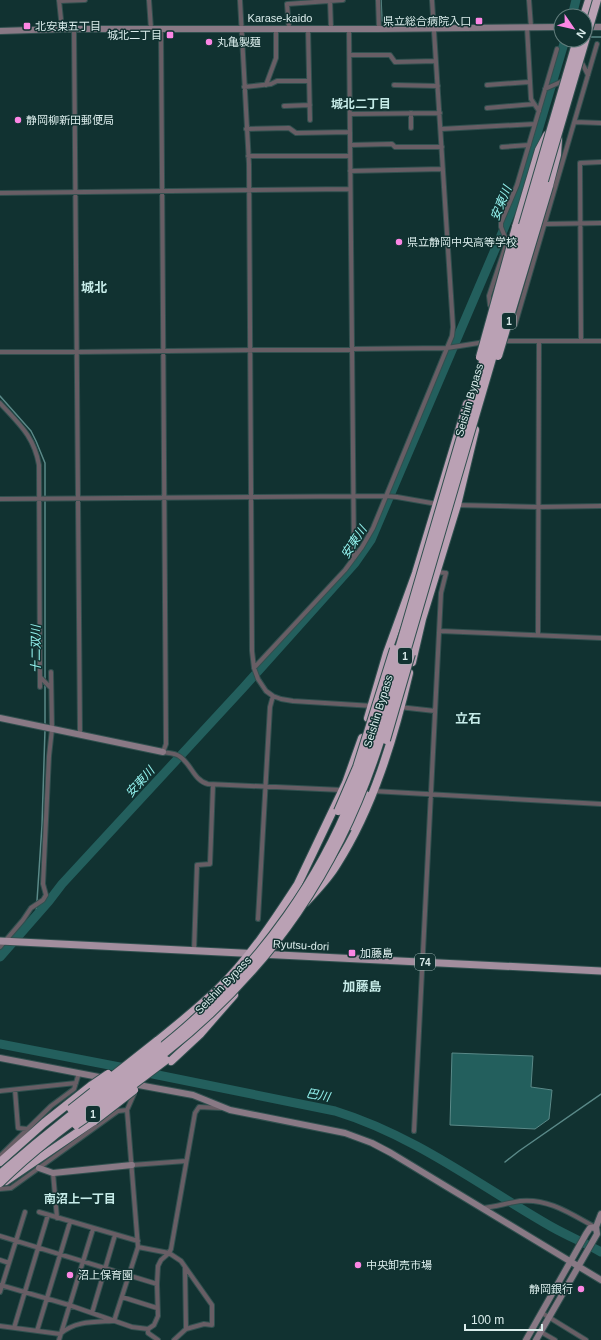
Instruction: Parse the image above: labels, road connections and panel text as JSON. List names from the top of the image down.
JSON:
{
  "streets": {
    "highway": ["1", "Seishin Bypass"],
    "main road": ["Ryutsu-dori", "74"],
    "street": ["Karase-kaido"]
  },
  "crossings": [
    ["1", "Seishin Bypass"],
    ["1", "Ryutsu-dori"]
  ],
  "districts": [
    "城北二丁目",
    "城北",
    "立石",
    "加藤島",
    "南沼上一丁目"
  ],
  "water": ["安東川", "十二双川", "巴川"],
  "places": {
    "transit": [
      "県立総合病院入口",
      "北安東五丁目",
      "城北二丁目",
      "加藤島"
    ],
    "other": [
      "丸亀製麺",
      "静岡柳新田郵便局",
      "県立静岡中央高等学校",
      "中央卸売市場",
      "沼上保育園",
      "静岡銀行"
    ]
  },
  "scale_bar": "100 m",
  "north": "bottom right"
}
